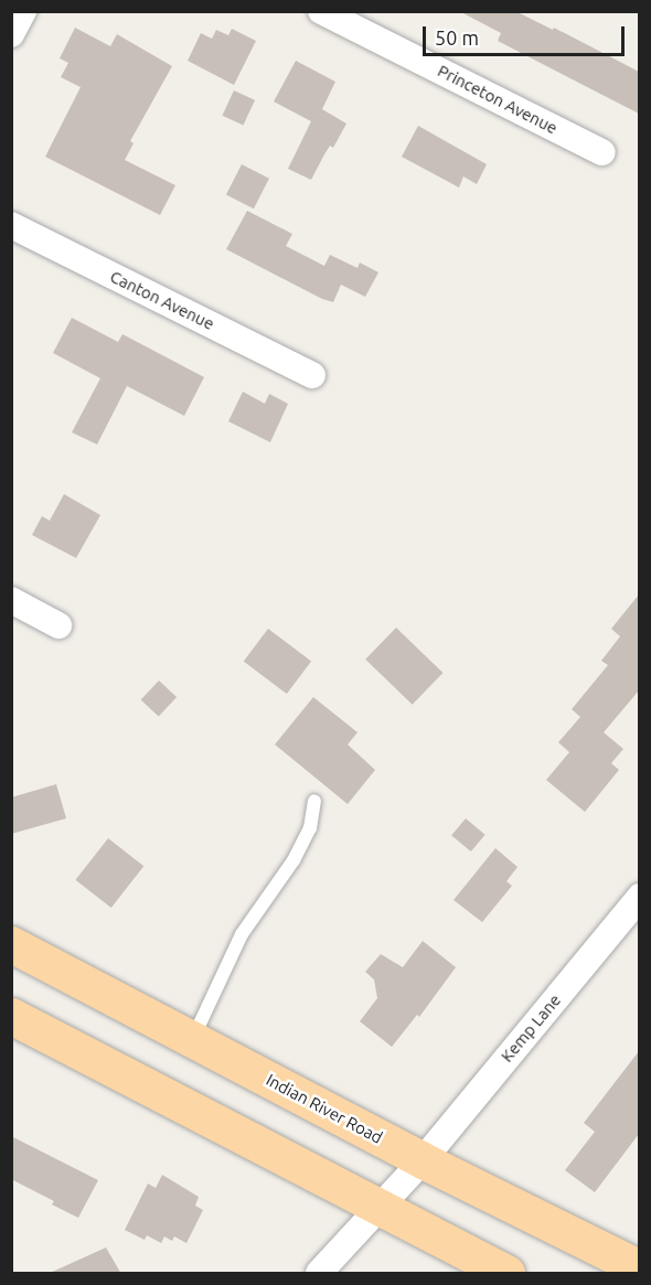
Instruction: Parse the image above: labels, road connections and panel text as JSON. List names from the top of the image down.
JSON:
{
  "streets": {
    "main road": ["Indian River Road"],
    "street": ["Princeton Avenue", "Canton Avenue", "Kemp Lane"]
  },
  "crossings": [
    ["Kemp Lane", "Indian River Road"]
  ],
  "scale_bar": "50 m"
}
